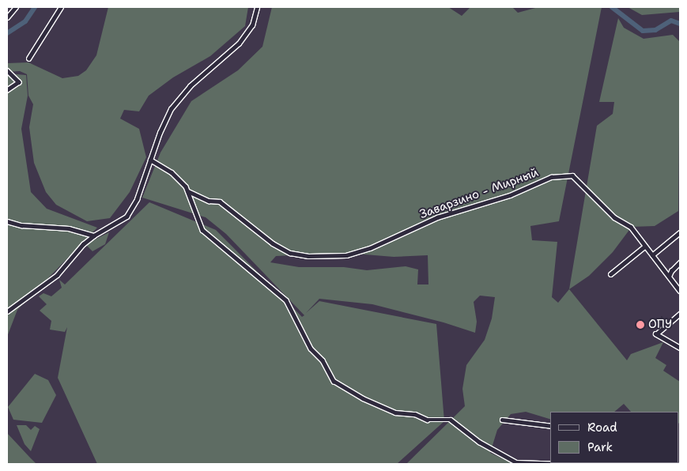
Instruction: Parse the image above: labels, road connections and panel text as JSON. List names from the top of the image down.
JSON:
{
  "streets": {
    "street": ["Заварзино - Мирный"]
  },
  "places": ["ОПУ"],
  "legend": ["Road", "Park"]
}
